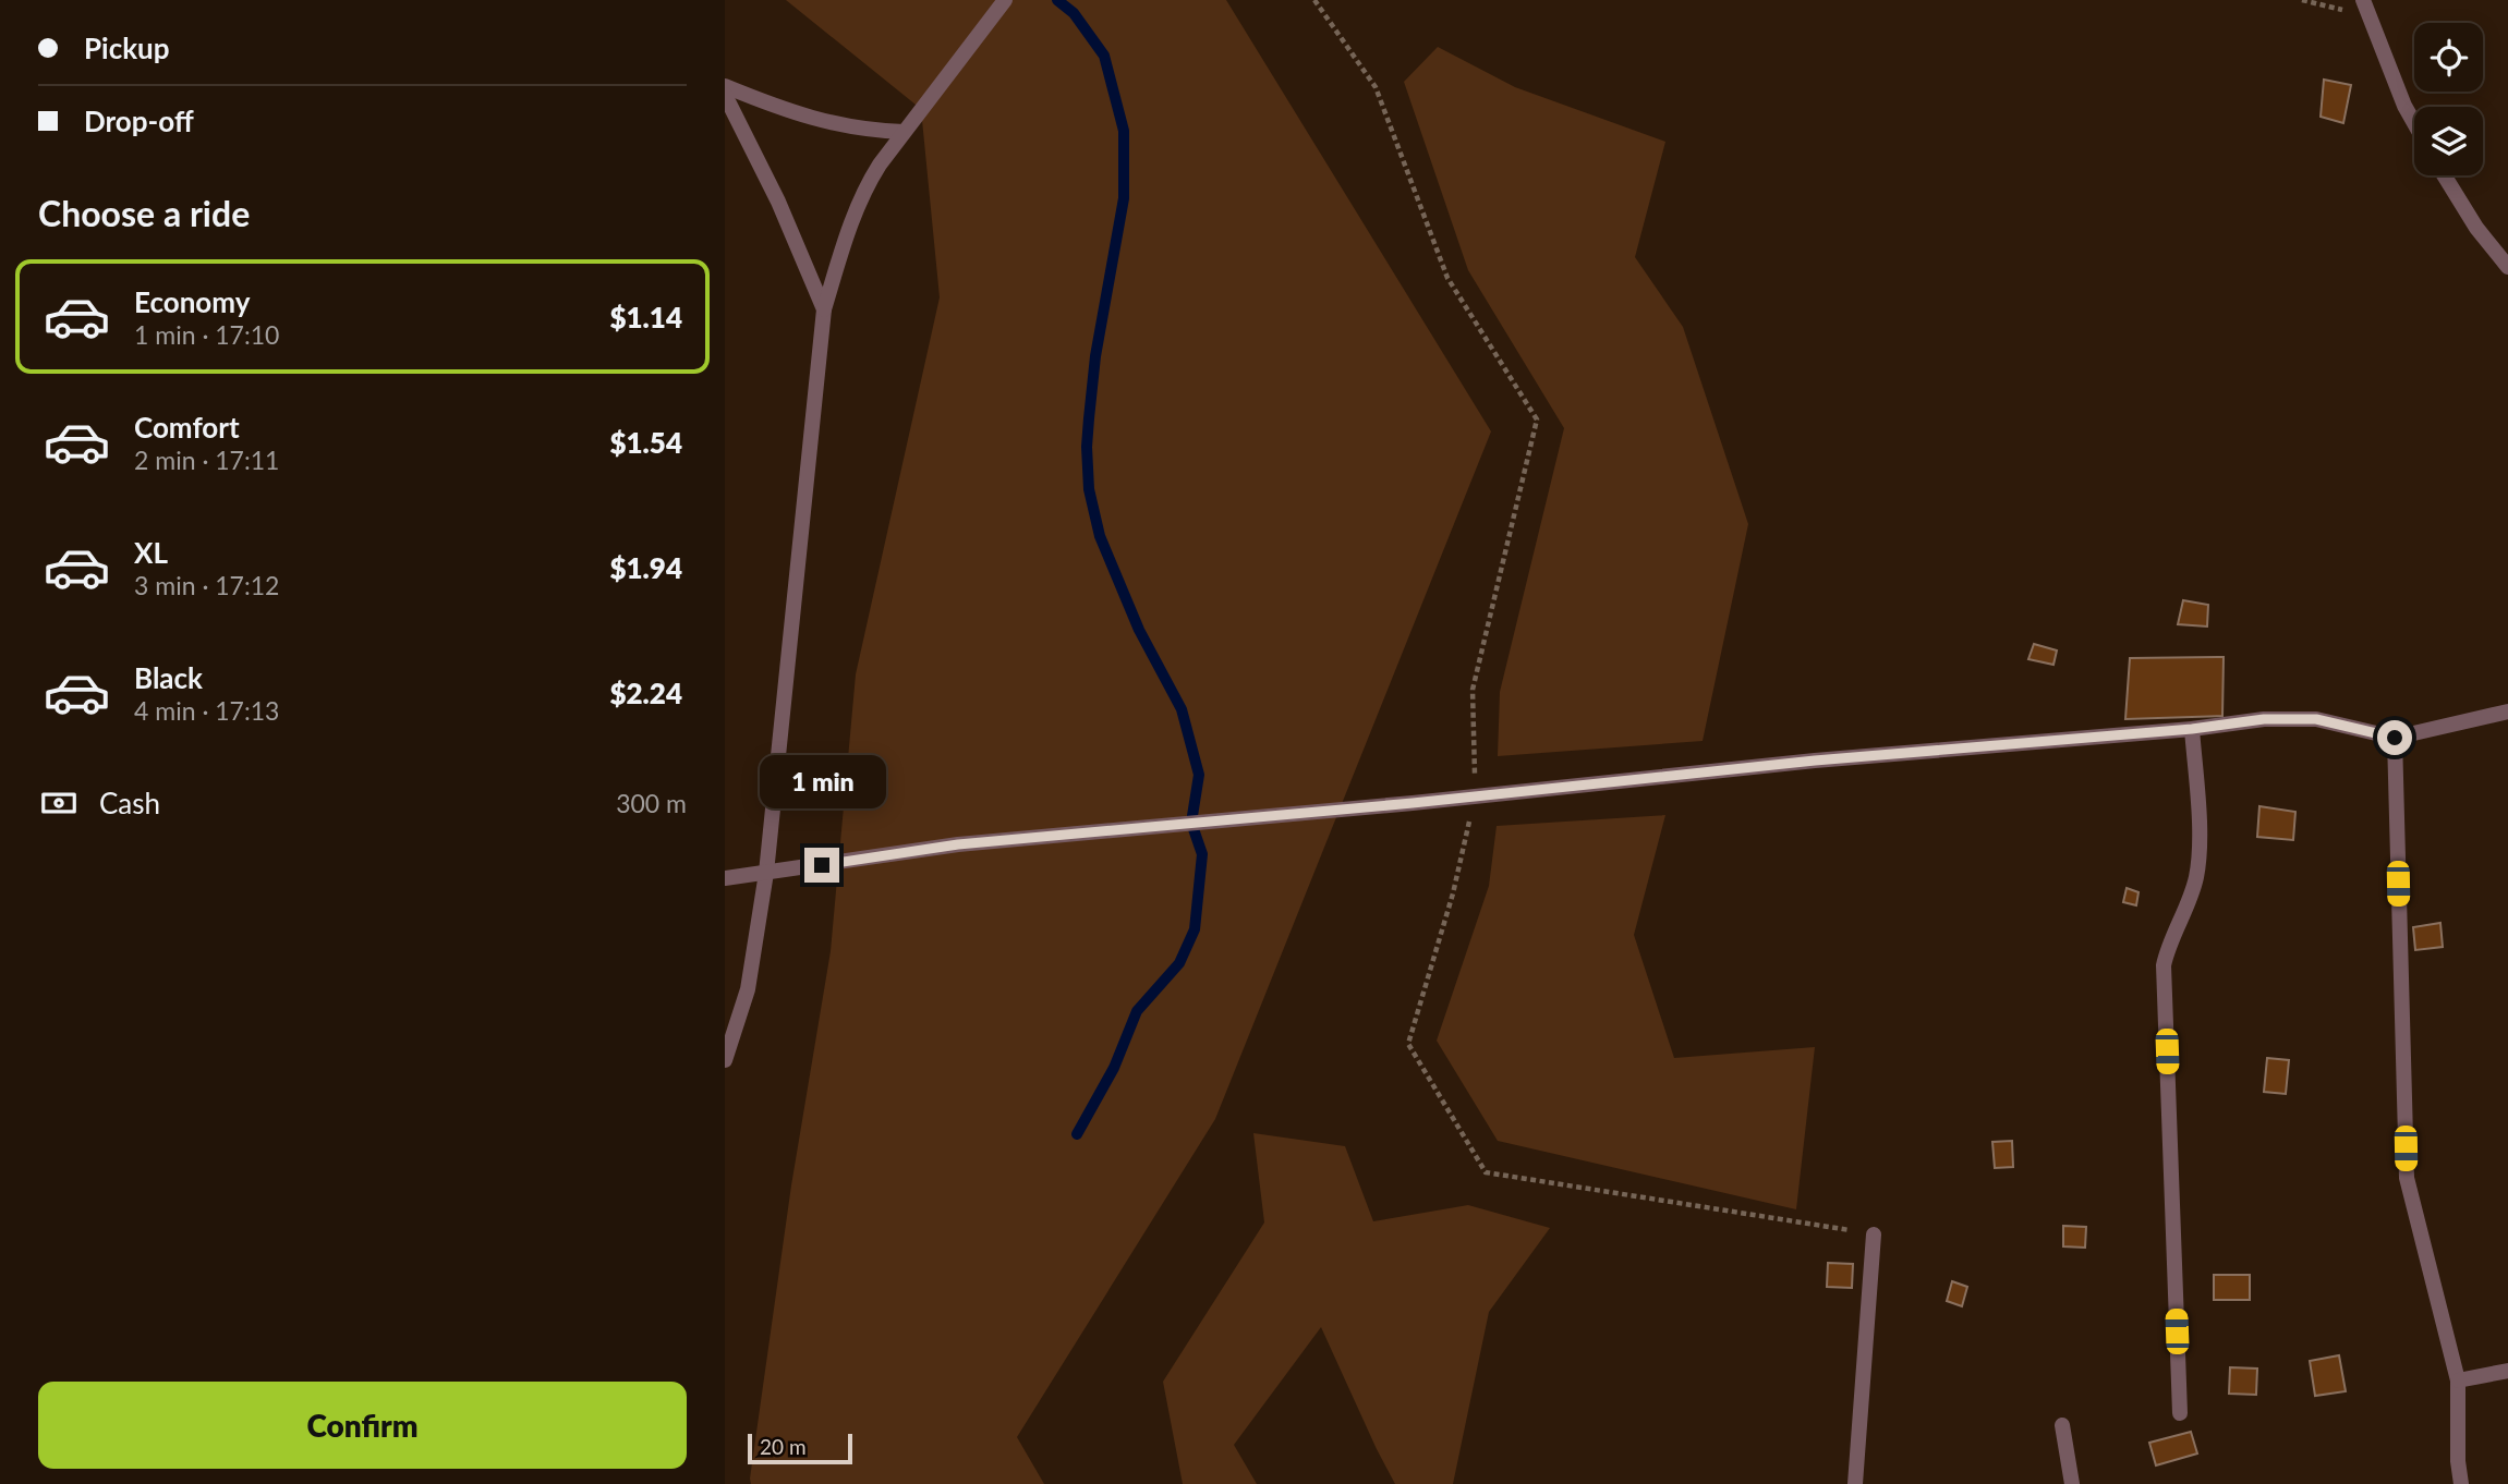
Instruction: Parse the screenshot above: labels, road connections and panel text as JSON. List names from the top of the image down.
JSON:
{
  "scale_bar": "20 m",
  "page": {
    "banner": ["Pickup", "Drop-off"],
    "heading": "Choose a ride",
    "list": [
      {
        "name": "Economy",
        "note": "1 min · 17:10",
        "value": "$1.14"
      },
      {
        "name": "Comfort",
        "note": "2 min · 17:11",
        "value": "$1.54"
      },
      {
        "name": "XL",
        "note": "3 min · 17:12",
        "value": "$1.94"
      },
      {
        "name": "Black",
        "note": "4 min · 17:13",
        "value": "$2.24"
      }
    ],
    "bubble": "1 min",
    "pay": ["Cash", "300 m"],
    "buttons": "Confirm",
    "scale": "20 m"
  }
}
